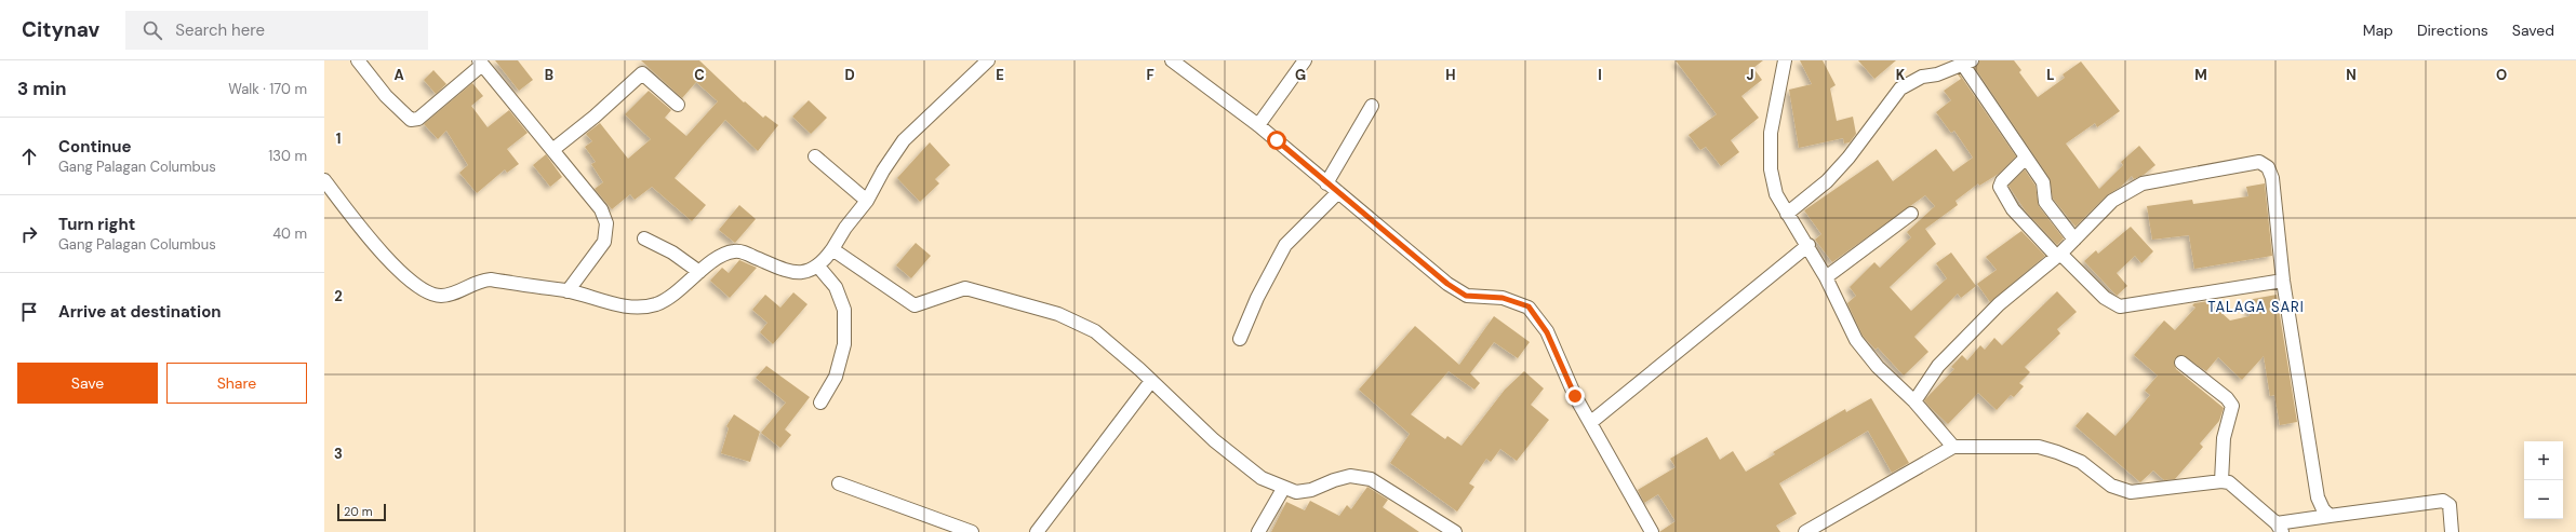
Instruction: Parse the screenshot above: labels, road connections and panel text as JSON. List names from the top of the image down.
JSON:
{
  "districts": ["TALAGA SARI"],
  "scale_bar": "20 m",
  "page": {
    "header": "Citynav",
    "search": "Search here",
    "nav": ["Map", "Directions", "Saved"],
    "heading": ["3 min", "Walk · 170 m"],
    "list": [
      ["Continue", "Gang Palagan Columbus", "130 m"],
      ["Turn right", "Gang Palagan Columbus", "40 m"],
      "Arrive at destination"
    ],
    "buttons": ["Save", "Share"],
    "map_buttons": ["+", "−"],
    "scale": "20 m"
  },
  "grid": {
    "columns": [
      "A",
      "B",
      "C",
      "D",
      "E",
      "F",
      "G",
      "H",
      "I",
      "J",
      "K",
      "L",
      "M",
      "N",
      "O"
    ],
    "rows": ["1", "2", "3"]
  }
}
